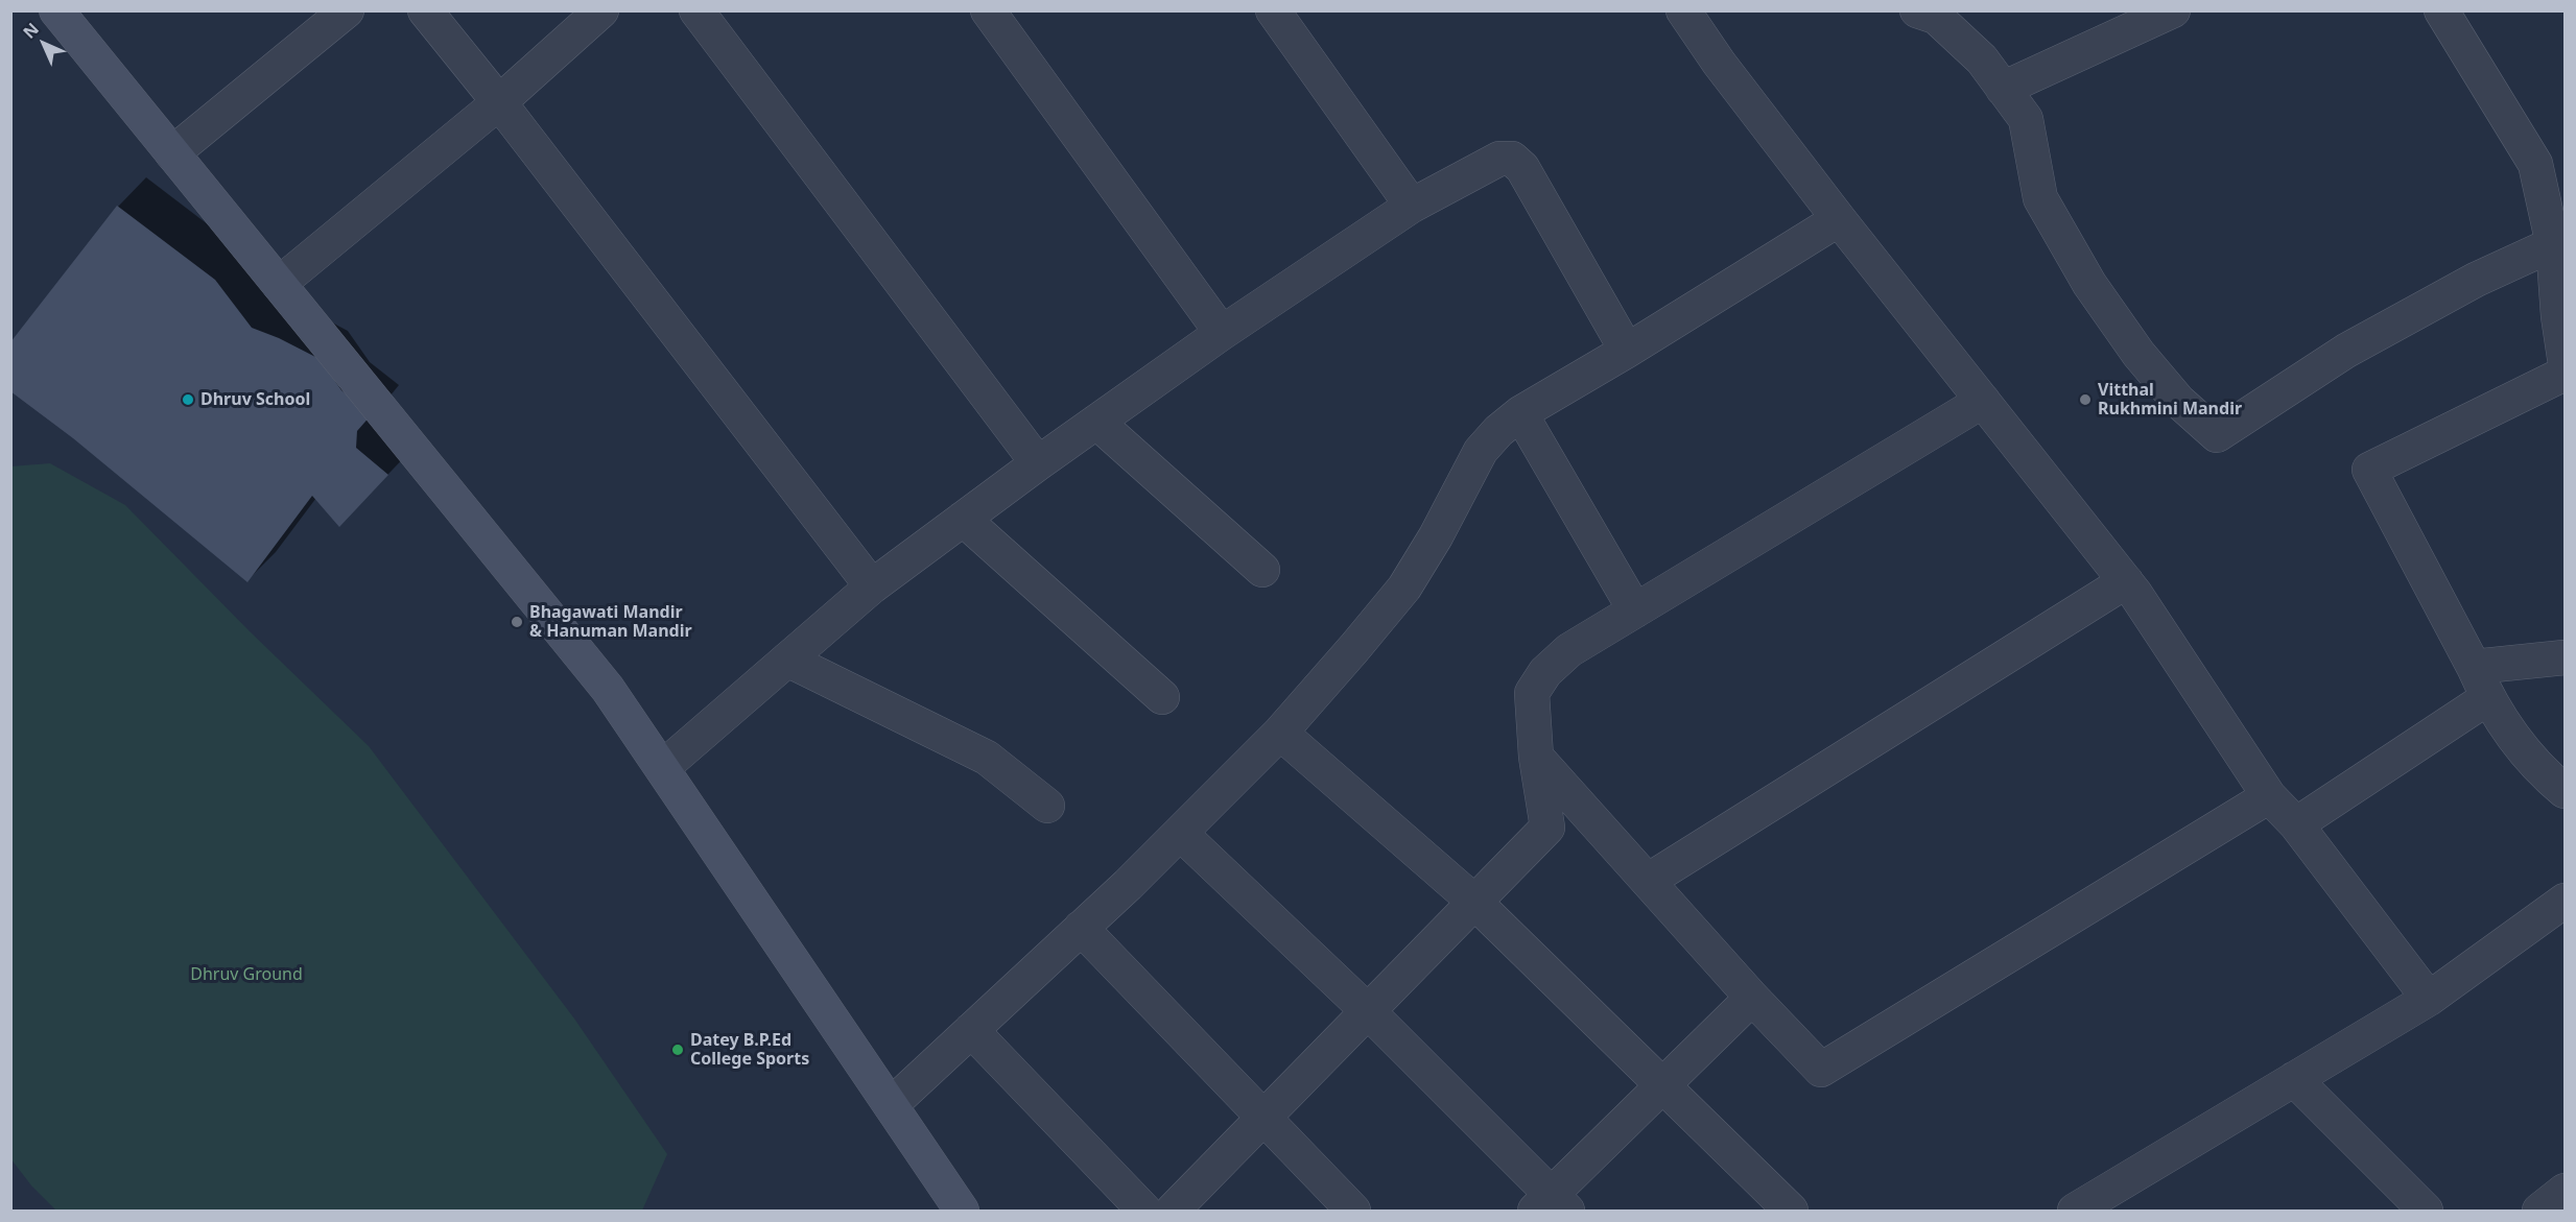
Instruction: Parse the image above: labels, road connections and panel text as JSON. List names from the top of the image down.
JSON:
{
  "parks": ["Dhruv Ground"],
  "places": [
    "Dhruv School",
    "Vitthal Rukhmini Mandir",
    "Bhagawati Mandir & Hanuman Mandir",
    "Datey B.P.Ed College Sports"
  ],
  "north": "top left"
}
